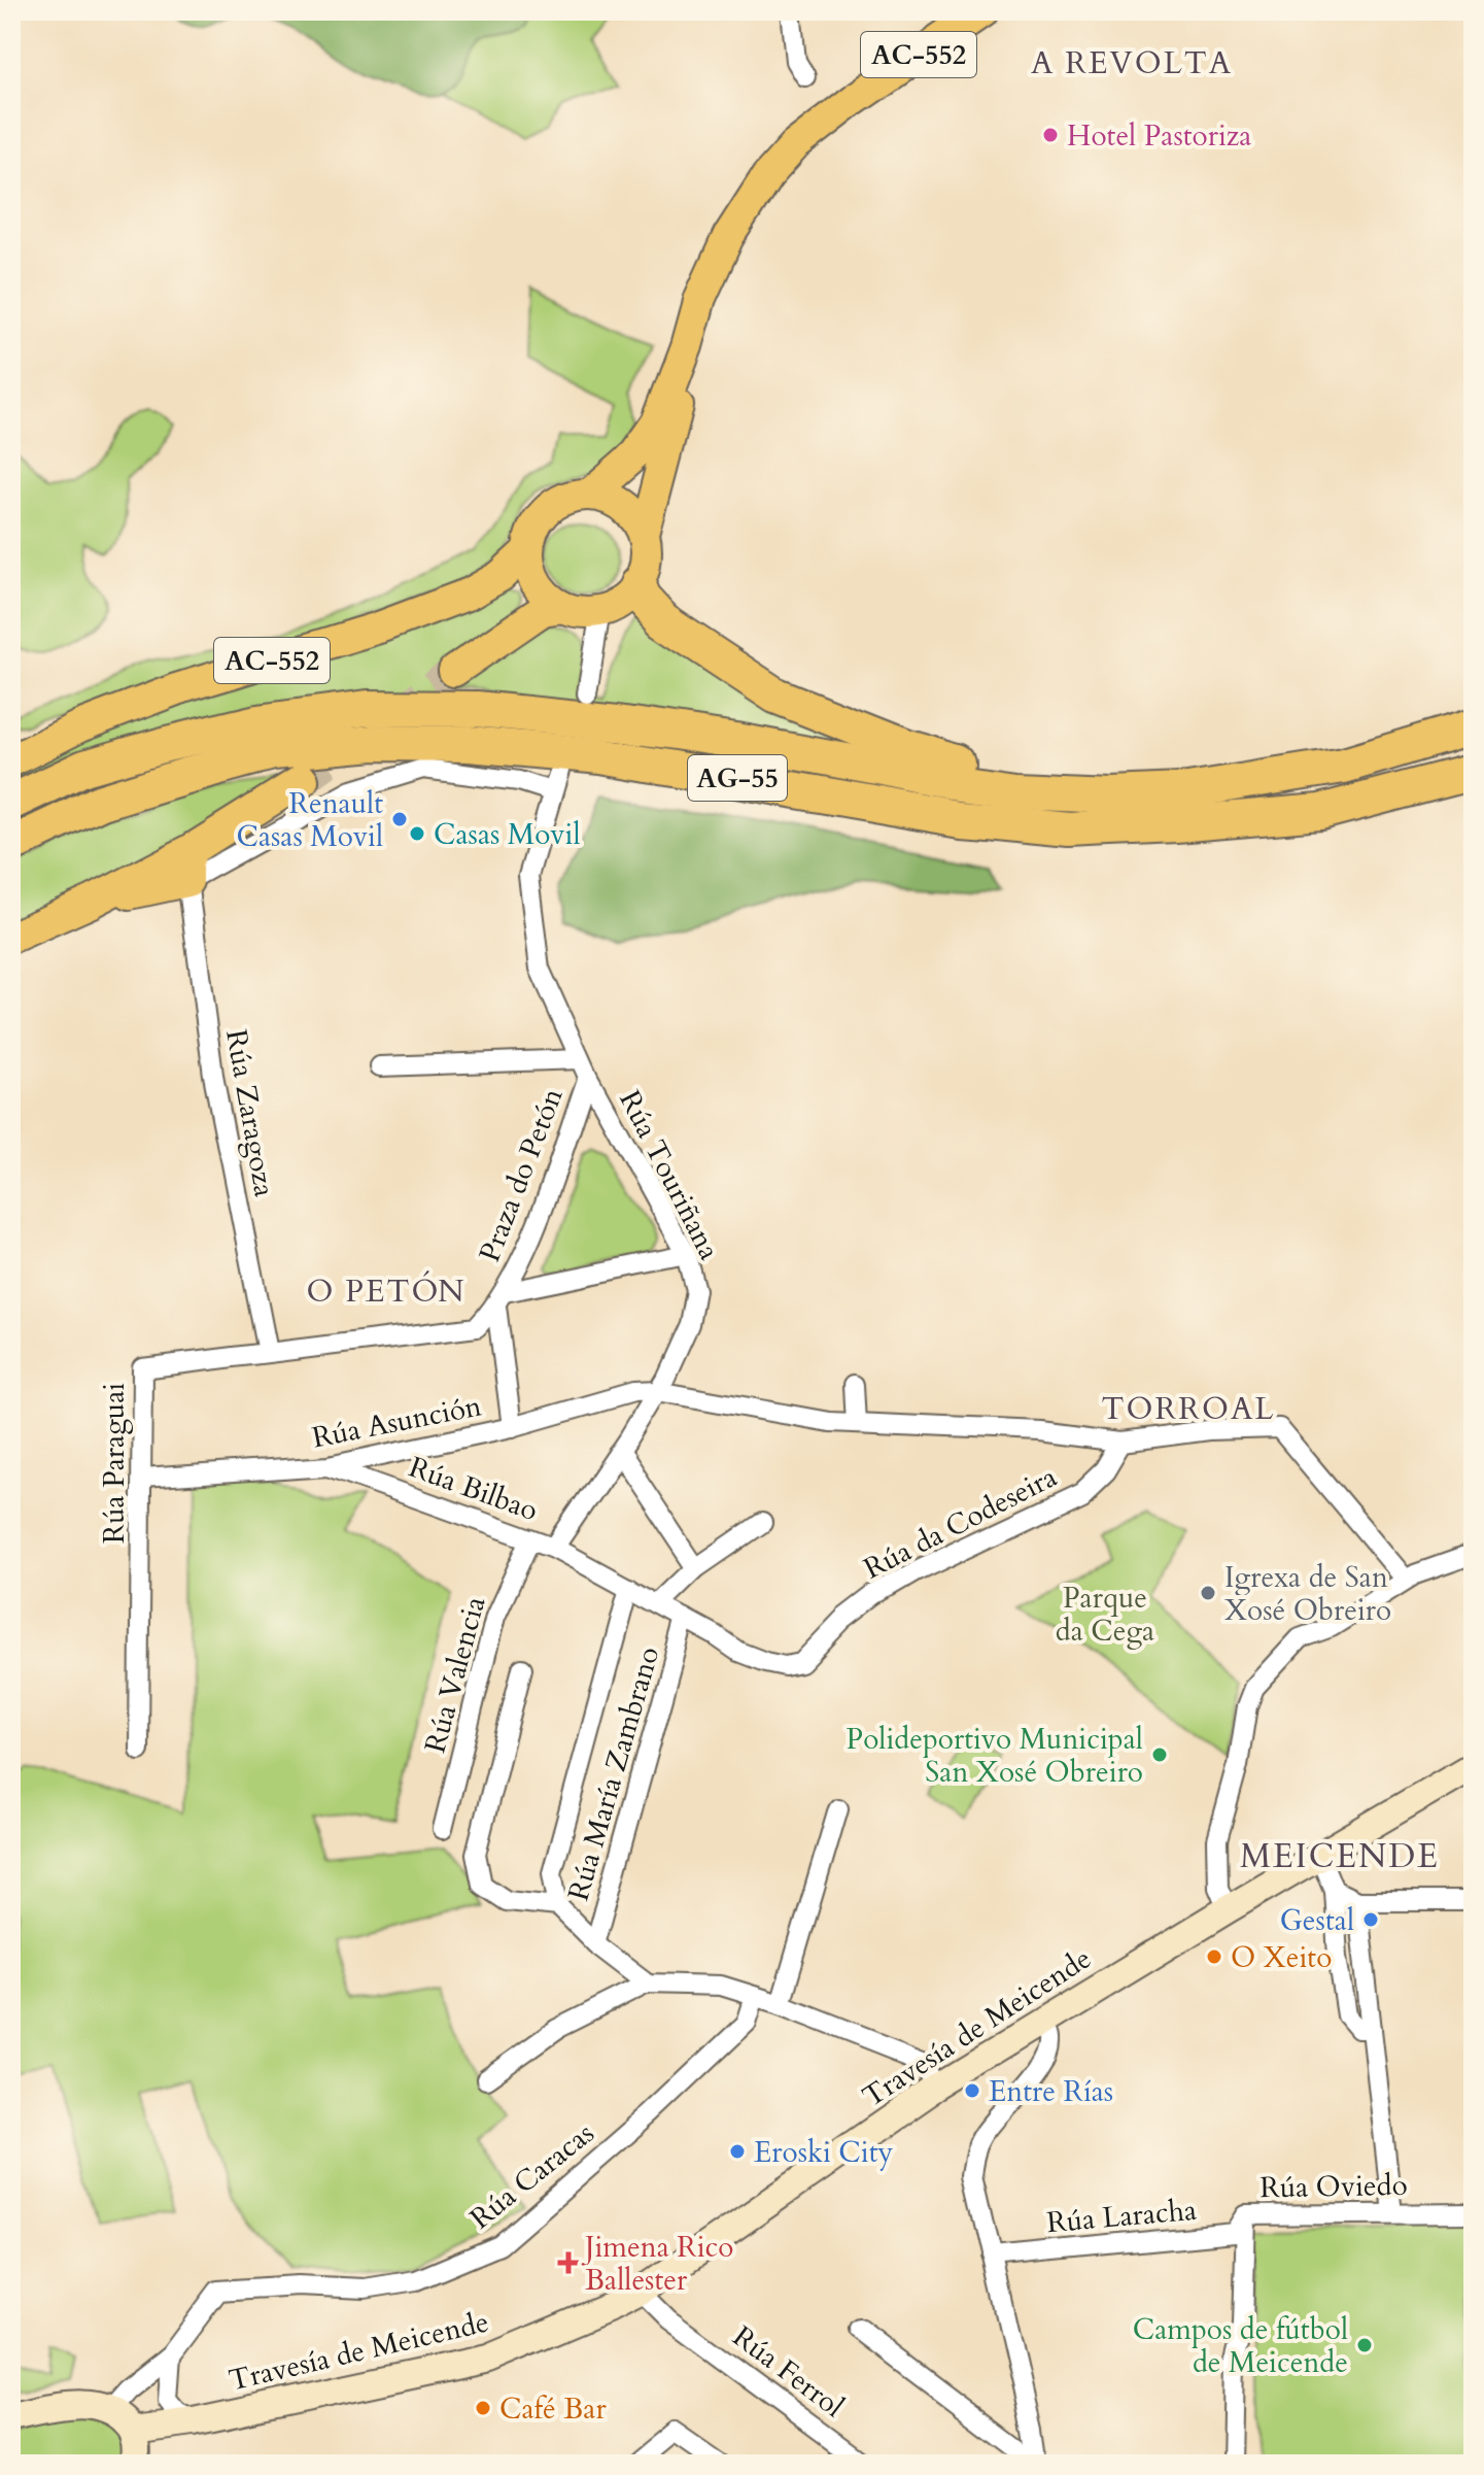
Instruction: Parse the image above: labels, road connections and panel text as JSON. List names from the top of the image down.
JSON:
{
  "streets": {
    "highway": ["AG-55"],
    "main road": ["AC-552", "Travesía de Meicende"],
    "street": [
      "Rúa Zaragoza",
      "Praza do Petón",
      "Rúa Touriñana",
      "Rúa Asunción",
      "Rúa Paraguai",
      "Rúa Bilbao",
      "Rúa da Codeseira",
      "Rúa Valencia",
      "Rúa María Zambrano",
      "Rúa Caracas",
      "Rúa Oviedo",
      "Rúa Laracha",
      "Rúa Ferrol"
    ]
  },
  "crossings": [
    ["Rúa Zaragoza", "Rúa Paraguai"],
    ["Praza do Petón", "Rúa Touriñana"],
    ["Praza do Petón", "Rúa Paraguai"],
    ["Rúa Touriñana", "Rúa Asunción"],
    ["Rúa Touriñana", "Rúa Bilbao"],
    ["Rúa Asunción", "Rúa Paraguai"],
    ["Rúa Asunción", "Rúa Bilbao"],
    ["Rúa Asunción", "Rúa da Codeseira"],
    ["Rúa Bilbao", "Rúa Valencia"],
    ["Rúa da Codeseira", "Rúa María Zambrano"],
    ["Travesía de Meicende", "Rúa Ferrol"],
    ["Rúa Oviedo", "Rúa Laracha"]
  ],
  "districts": [
    "A REVOLTA",
    "O PETÓN",
    "TORROAL",
    "MEICENDE"
  ],
  "parks": ["Parque da Cega"],
  "places": {
    "other": [
      "Hotel Pastoriza",
      "Renault Casas Movil",
      "Casas Movil",
      "Igrexa de San Xosé Obreiro",
      "Polideportivo Municipal San Xosé Obreiro",
      "Gestal",
      "O Xeito",
      "Entre Rías",
      "Eroski City",
      "Campos de fútbol de Meicende",
      "Café Bar"
    ],
    "health": ["Jimena Rico Ballester"]
  }
}
